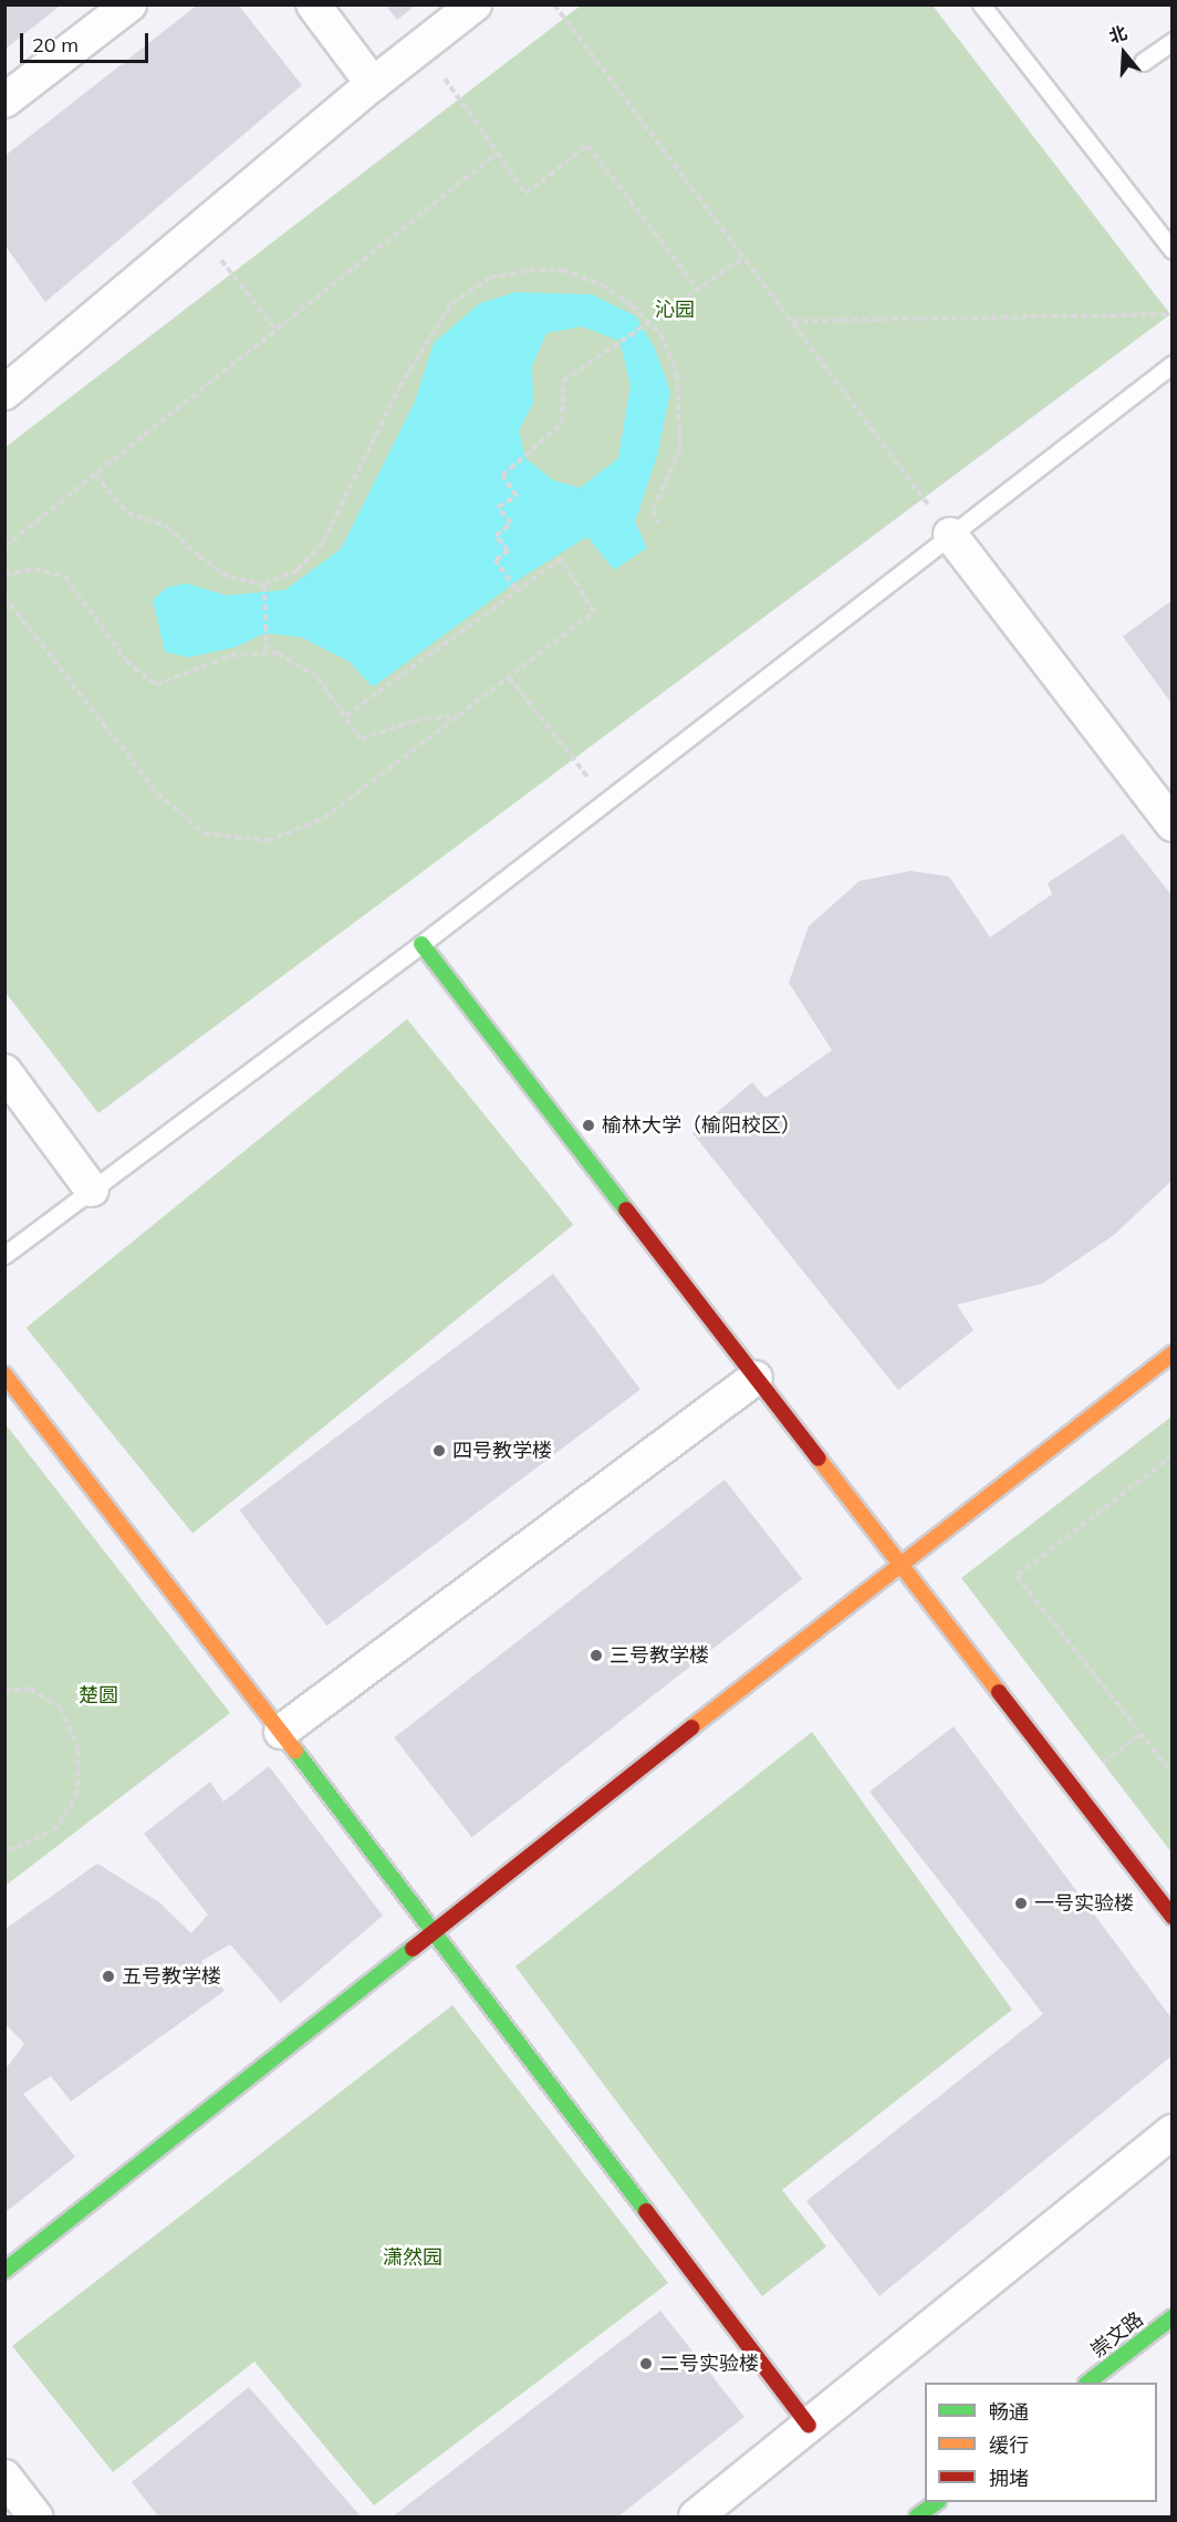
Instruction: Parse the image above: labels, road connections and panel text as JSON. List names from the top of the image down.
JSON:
{
  "streets": {
    "street": ["崇文路"]
  },
  "parks": ["沁园", "楚圆", "潇然园"],
  "places": [
    "榆林大学（榆阳校区）",
    "四号教学楼",
    "三号教学楼",
    "一号实验楼",
    "五号教学楼",
    "二号实验楼"
  ],
  "legend": ["畅通", "缓行", "拥堵"],
  "scale_bar": "20 m",
  "north": "top"
}
